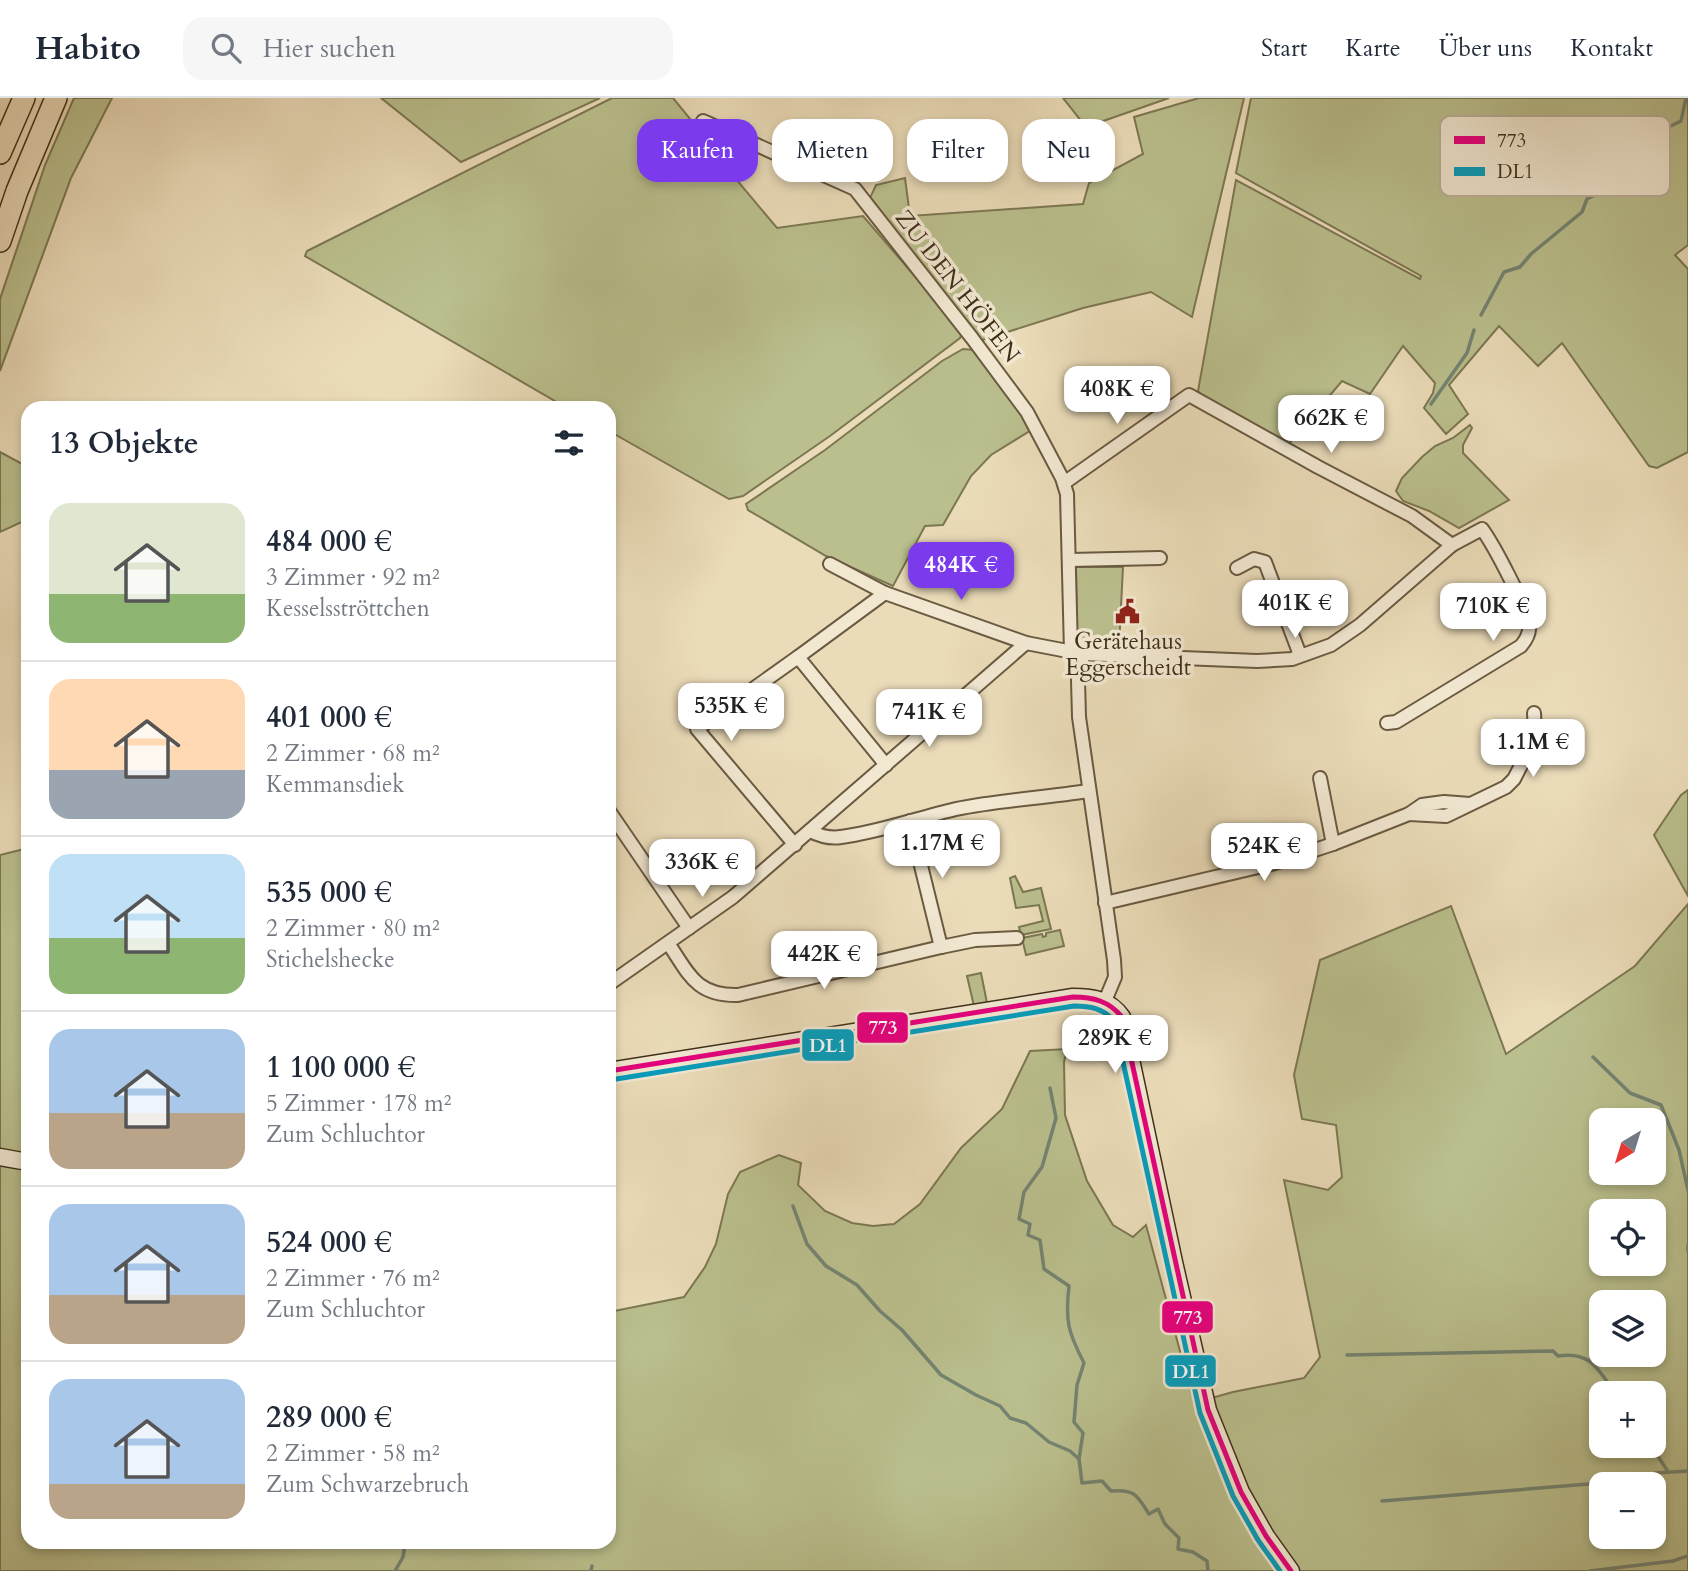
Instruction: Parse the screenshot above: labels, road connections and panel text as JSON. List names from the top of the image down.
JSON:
{
  "streets": {
    "street": ["ZU DEN HÖFEN"]
  },
  "places": {
    "public building": ["Gerätehaus Eggerscheidt"]
  },
  "lines": ["transit line 773", "transit line DL1"],
  "legend": ["773", "DL1"],
  "north": "bottom left",
  "page": {
    "header": "Habito",
    "search": "Hier suchen",
    "nav": [
      "Start",
      "Karte",
      "Über uns",
      "Kontakt"
    ],
    "chip": [
      "Kaufen",
      "Mieten",
      "Filter",
      "Neu"
    ],
    "price": [
      "408K €",
      "662K €",
      "484K €",
      "401K €",
      "710K €",
      "535K €",
      "741K €",
      "1.1M €",
      "1.17M €",
      "524K €",
      "336K €",
      "442K €",
      "289K €"
    ],
    "heading": "13 Objekte",
    "list": [
      {
        "name": "484 000 €",
        "note": "3 Zimmer · 92 m² · Kesselsströttchen"
      },
      {
        "name": "401 000 €",
        "note": "2 Zimmer · 68 m² · Kemmansdiek"
      },
      {
        "name": "535 000 €",
        "note": "2 Zimmer · 80 m² · Stichelshecke"
      },
      {
        "name": "1 100 000 €",
        "note": "5 Zimmer · 178 m² · Zum Schluchtor"
      },
      {
        "name": "524 000 €",
        "note": "2 Zimmer · 76 m² · Zum Schluchtor"
      },
      {
        "name": "289 000 €",
        "note": "2 Zimmer · 58 m² · Zum Schwarzebruch"
      }
    ],
    "map_buttons": ["+", "−"]
  }
}
